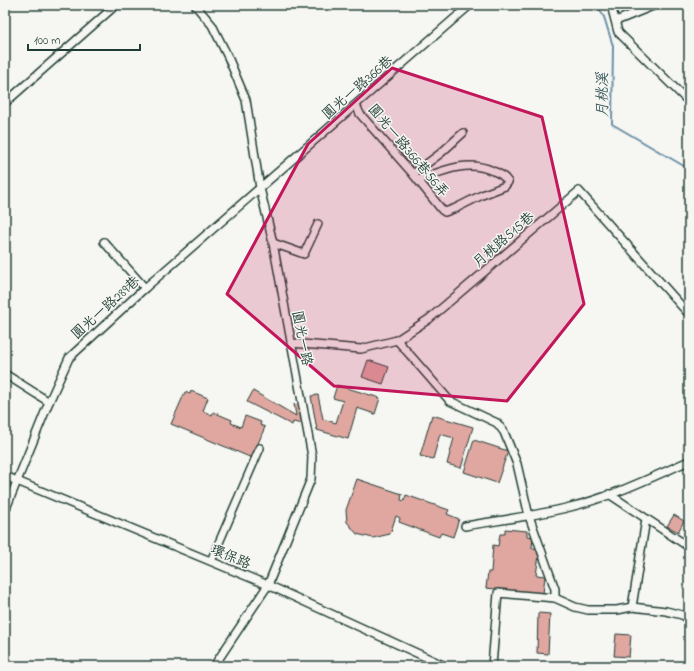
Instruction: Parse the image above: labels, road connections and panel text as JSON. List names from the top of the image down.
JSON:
{
  "streets": {
    "street": [
      "圓光一路366巷",
      "圓光一路366巷56弄",
      "月桃路515巷",
      "圓光一路289巷",
      "圓光一路",
      "環保路"
    ]
  },
  "crossings": [
    ["圓光一路366巷", "圓光一路366巷56弄"],
    ["圓光一路366巷", "圓光一路289巷"],
    ["圓光一路366巷", "圓光一路"],
    ["月桃路515巷", "圓光一路"],
    ["圓光一路289巷", "圓光一路"],
    ["圓光一路289巷", "環保路"],
    ["圓光一路", "環保路"]
  ],
  "water": ["月桃溪"],
  "scale_bar": "100 m"
}
